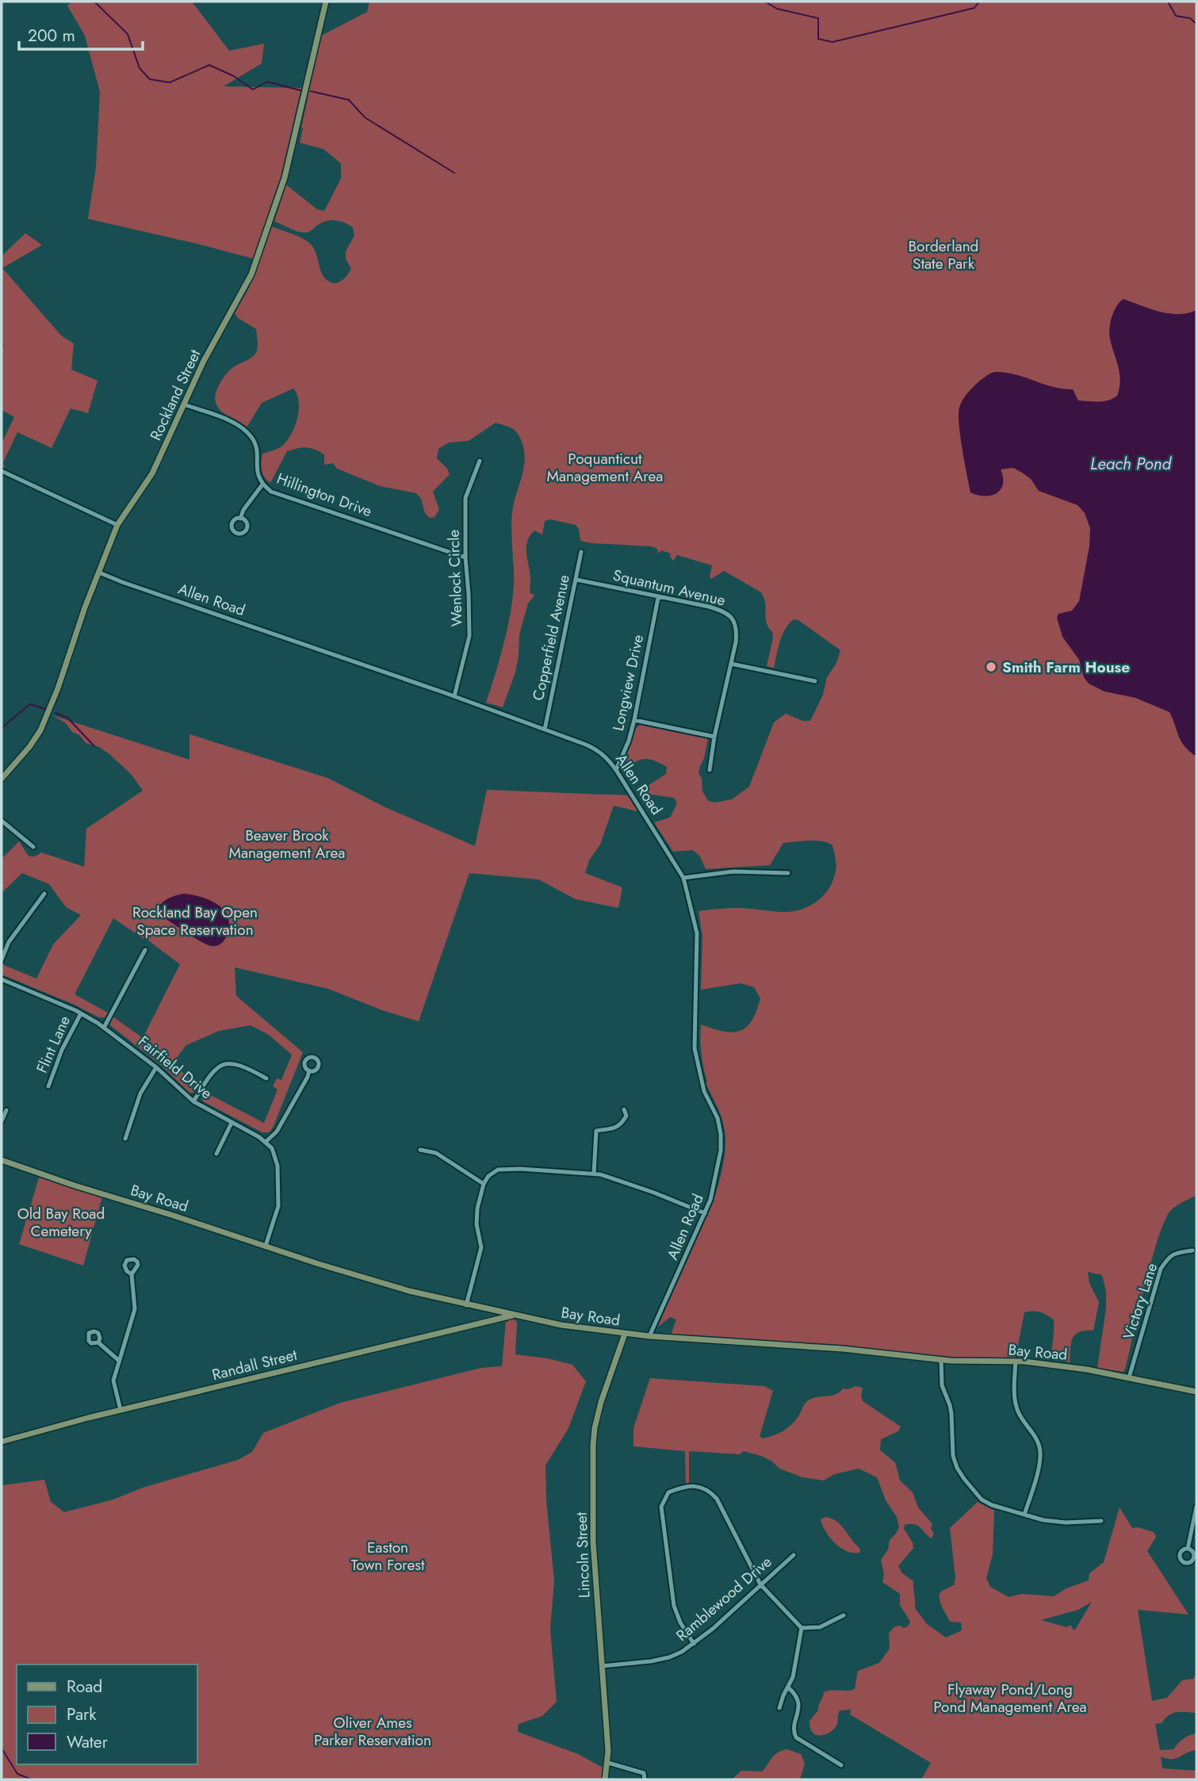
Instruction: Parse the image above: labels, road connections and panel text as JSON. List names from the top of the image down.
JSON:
{
  "streets": {
    "street": [
      "Rockland Street",
      "Hillington Drive",
      "Wenlock Circle",
      "Squantum Avenue",
      "Allen Road",
      "Copperfield Avenue",
      "Longview Drive",
      "Flint Lane",
      "Fairfield Drive",
      "Bay Road",
      "Victory Lane",
      "Randall Street",
      "Lincoln Street",
      "Ramblewood Drive"
    ]
  },
  "crossings": [
    ["Rockland Street", "Hillington Drive"],
    ["Rockland Street", "Allen Road"],
    ["Hillington Drive", "Wenlock Circle"],
    ["Wenlock Circle", "Allen Road"],
    ["Squantum Avenue", "Copperfield Avenue"],
    ["Squantum Avenue", "Longview Drive"],
    ["Allen Road", "Copperfield Avenue"],
    ["Allen Road", "Longview Drive"],
    ["Allen Road", "Bay Road"],
    ["Flint Lane", "Fairfield Drive"],
    ["Bay Road", "Victory Lane"],
    ["Bay Road", "Randall Street"],
    ["Bay Road", "Lincoln Street"],
    ["Lincoln Street", "Ramblewood Drive"]
  ],
  "water": ["Leach Pond"],
  "parks": [
    "Borderland State Park",
    "Poquanticut Management Area",
    "Beaver Brook Management Area",
    "Rockland Bay Open Space Reservation",
    "Old Bay Road Cemetery",
    "Easton Town Forest",
    "Flyaway Pond/Long Pond Management Area",
    "Oliver Ames Parker Reservation"
  ],
  "places": ["Smith Farm House"],
  "legend": ["Road", "Park", "Water"],
  "scale_bar": "200 m"
}
